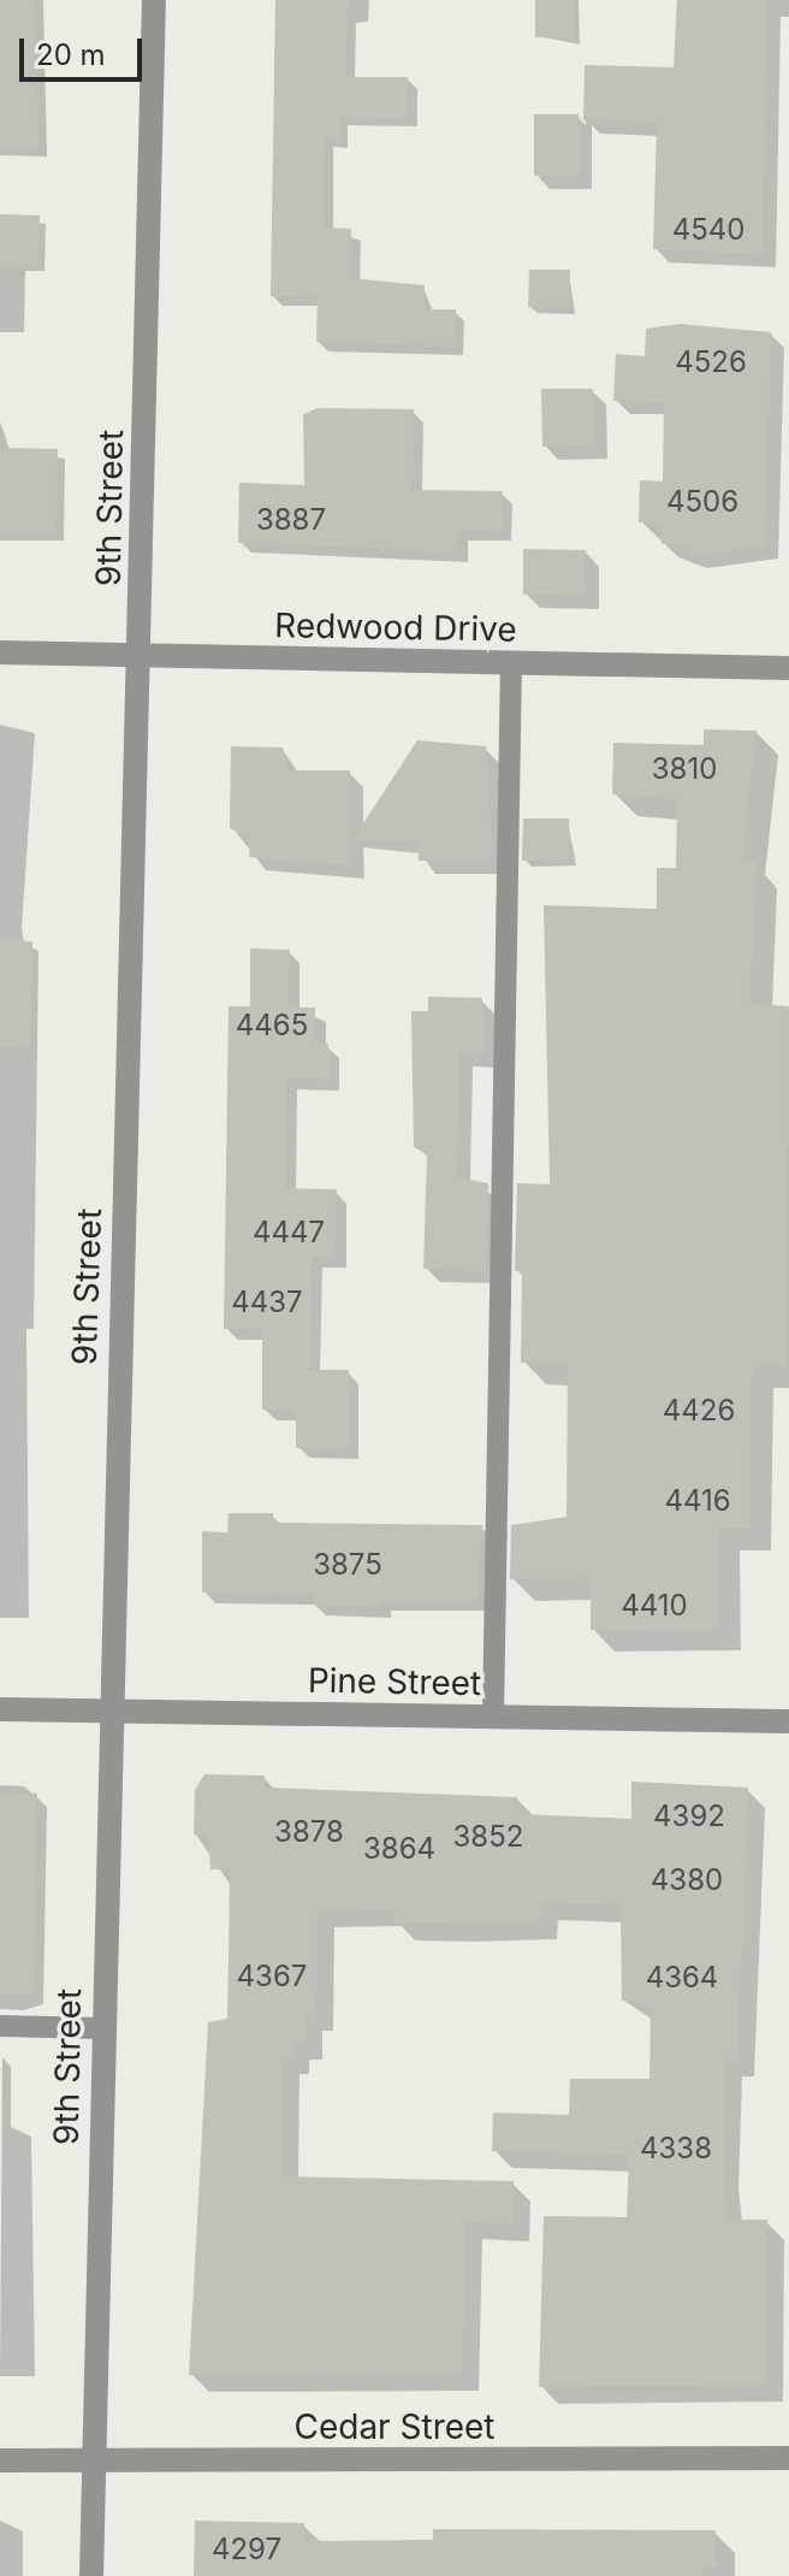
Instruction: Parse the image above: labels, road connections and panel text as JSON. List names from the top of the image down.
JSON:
{
  "streets": {
    "street": [
      "9th Street",
      "Redwood Drive",
      "Pine Street",
      "Cedar Street"
    ]
  },
  "crossings": [
    ["9th Street", "Redwood Drive"],
    ["9th Street", "Pine Street"],
    ["9th Street", "Cedar Street"]
  ],
  "house_numbers": [
    "4540",
    "4526",
    "4506",
    "3887",
    "3810",
    "4465",
    "4447",
    "4437",
    "4426",
    "4416",
    "3875",
    "4410",
    "4392",
    "3878",
    "3852",
    "3864",
    "4380",
    "4367",
    "4364",
    "4338",
    "4297"
  ],
  "scale_bar": "20 m"
}
